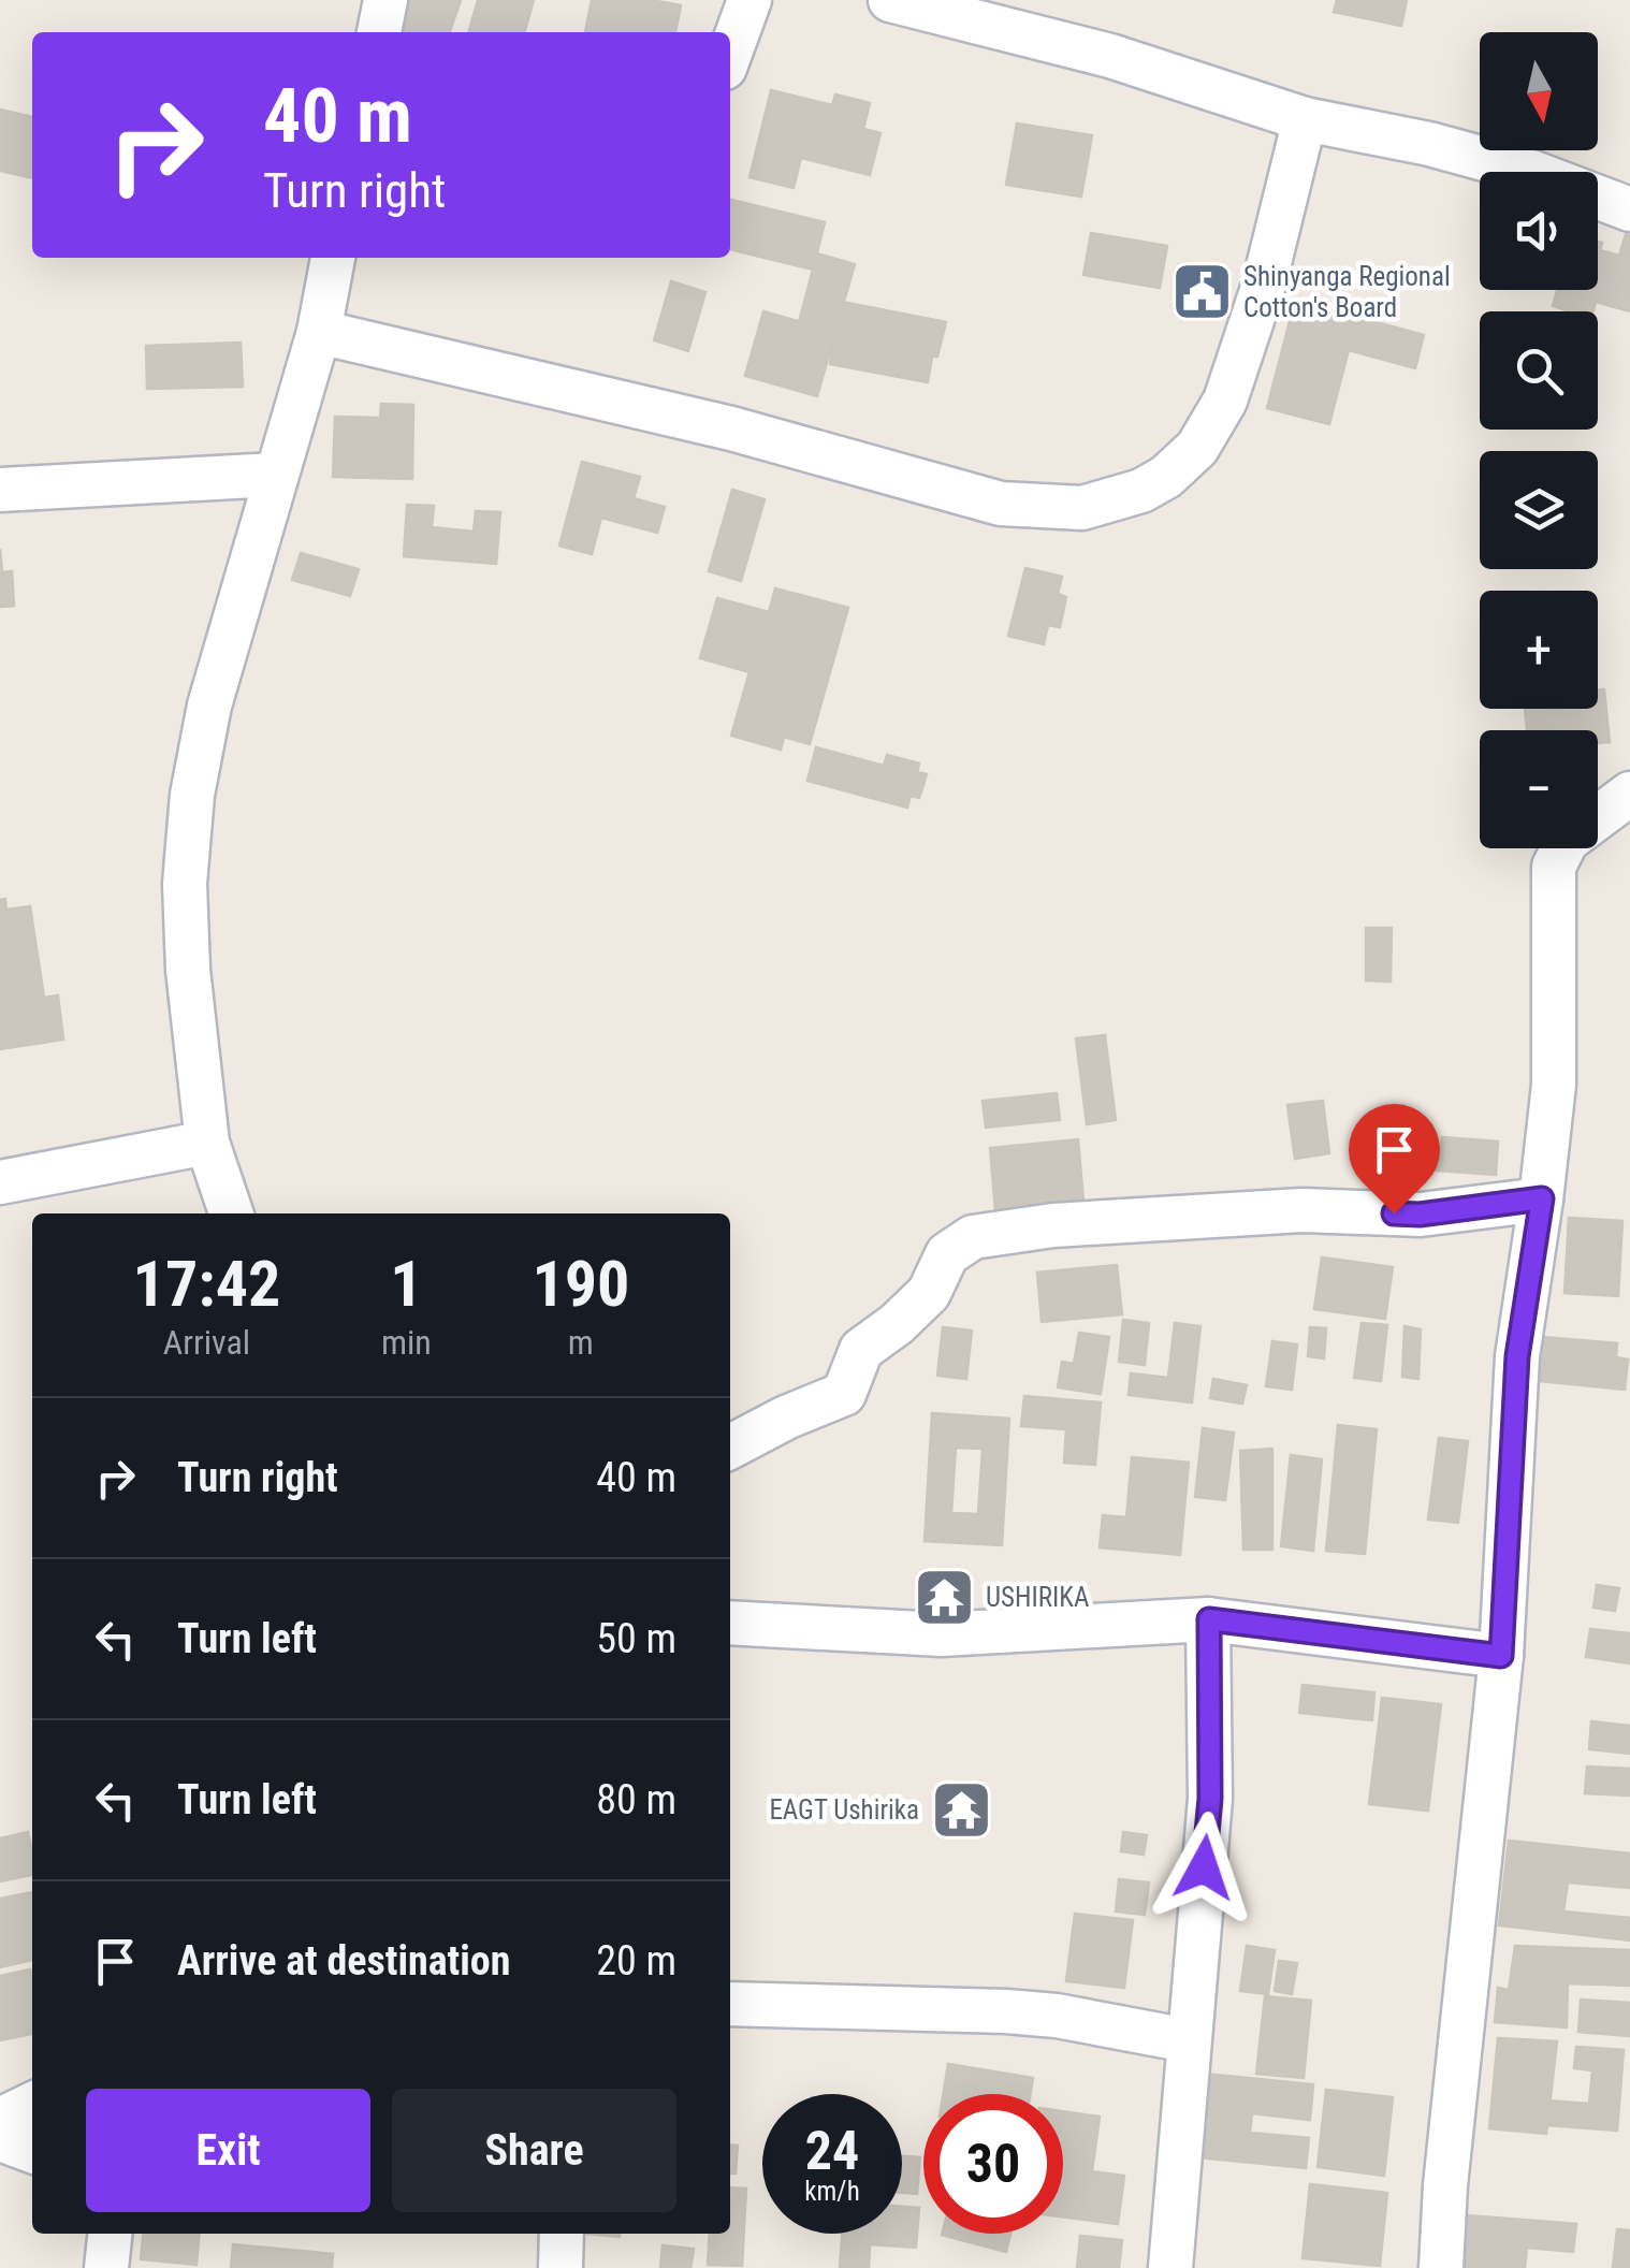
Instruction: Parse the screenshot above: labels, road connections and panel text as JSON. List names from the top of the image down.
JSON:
{
  "places": {
    "public building": ["Shinyanga Regional Cotton's Board"],
    "temple": ["USHIRIKA", "EAGT Ushirika"]
  },
  "north": "bottom",
  "page": {
    "map_buttons": ["+", "−"],
    "turn": ["40 m", "Turn right"],
    "eta": [
      "17:42",
      "Arrival",
      "1",
      "min",
      "190",
      "m"
    ],
    "list": [
      {
        "name": "Turn right",
        "value": "40 m"
      },
      {
        "name": "Turn left",
        "value": "50 m"
      },
      {
        "name": "Turn left",
        "value": "80 m"
      },
      {
        "name": "Arrive at destination",
        "value": "20 m"
      }
    ],
    "buttons": ["Exit", "Share"],
    "speed": "24 km/h",
    "limit": "30"
  }
}
